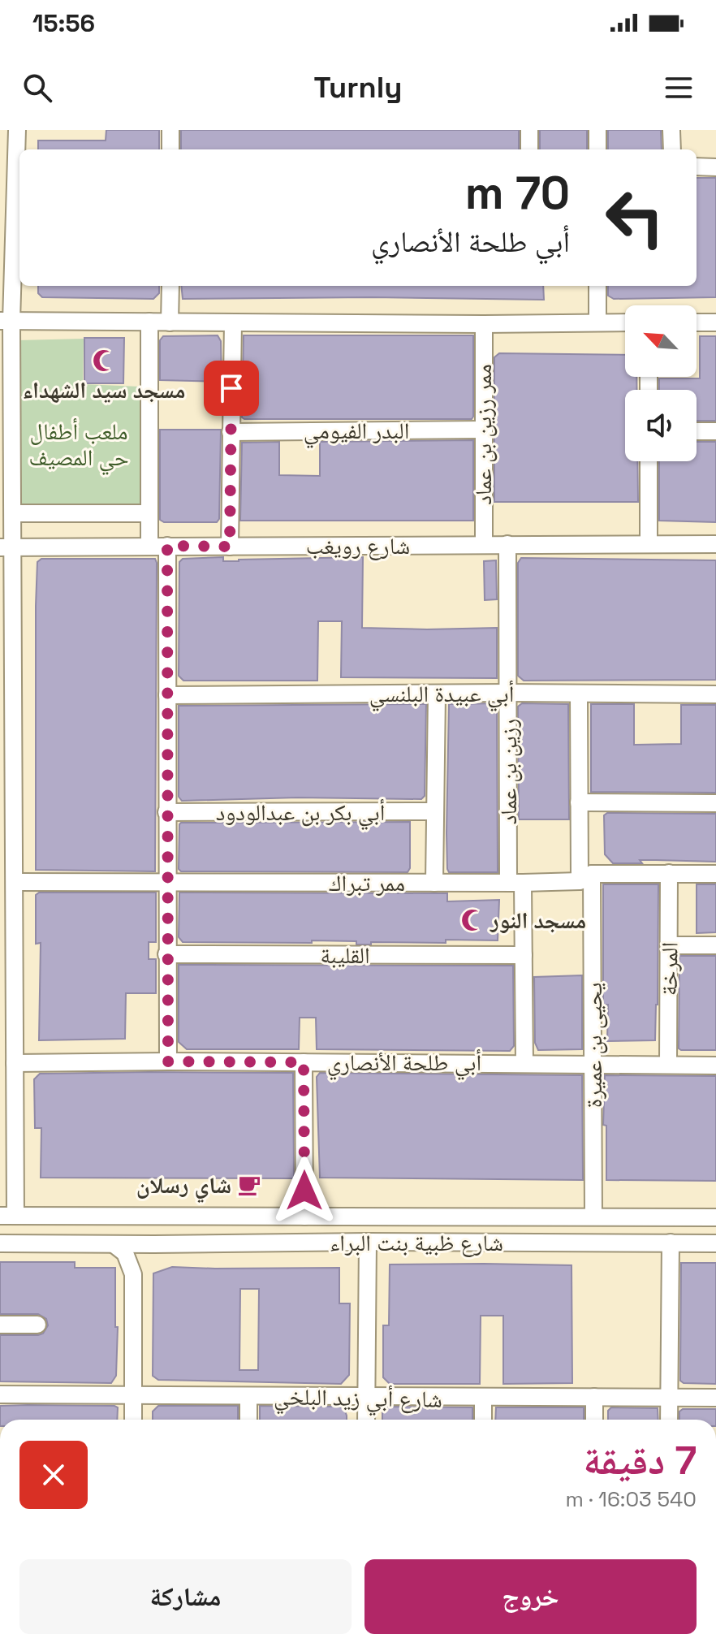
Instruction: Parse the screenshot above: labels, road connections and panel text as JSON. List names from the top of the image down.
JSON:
{
  "streets": {
    "street": [
      "البدر الفيومي",
      "ممر رزين بن عماد",
      "شارع رويغب",
      "أبي عبيدة البلنسي",
      "رزين بن عماد",
      "أبي بكر بن عبدالودود",
      "ممر تبراك",
      "القليبة",
      "المرخة",
      "يحيى بن عميرة",
      "أبي طلحة الأنصاري",
      "شارع ظبية بنت البراء",
      "شارع أبي زيد البلخي"
    ]
  },
  "crossings": [
    ["البدر الفيومي", "ممر رزين بن عماد"],
    ["ممر رزين بن عماد", "شارع رويغب"],
    ["شارع رويغب", "رزين بن عماد"],
    ["أبي عبيدة البلنسي", "رزين بن عماد"],
    ["أبي عبيدة البلنسي", "يحيى بن عميرة"],
    ["رزين بن عماد", "ممر تبراك"],
    ["رزين بن عماد", "القليبة"],
    ["رزين بن عماد", "أبي طلحة الأنصاري"],
    ["ممر تبراك", "المرخة"],
    ["ممر تبراك", "يحيى بن عميرة"],
    ["المرخة", "أبي طلحة الأنصاري"],
    ["يحيى بن عميرة", "أبي طلحة الأنصاري"],
    ["يحيى بن عميرة", "شارع ظبية بنت البراء"]
  ],
  "parks": ["ملعب أطفال حي المصيف"],
  "places": {
    "mosque": ["مسجد سيد الشهداء", "مسجد النور"],
    "cafe": ["شاي رسلان"]
  },
  "north": "top left",
  "page": {
    "status": "15:56",
    "header": "Turnly",
    "turn": ["70 m", "أبي طلحة الأنصاري"],
    "heading": ["7 دقيقة", "540 m · 16:03"],
    "buttons": ["خروج", "مشاركة"]
  }
}
